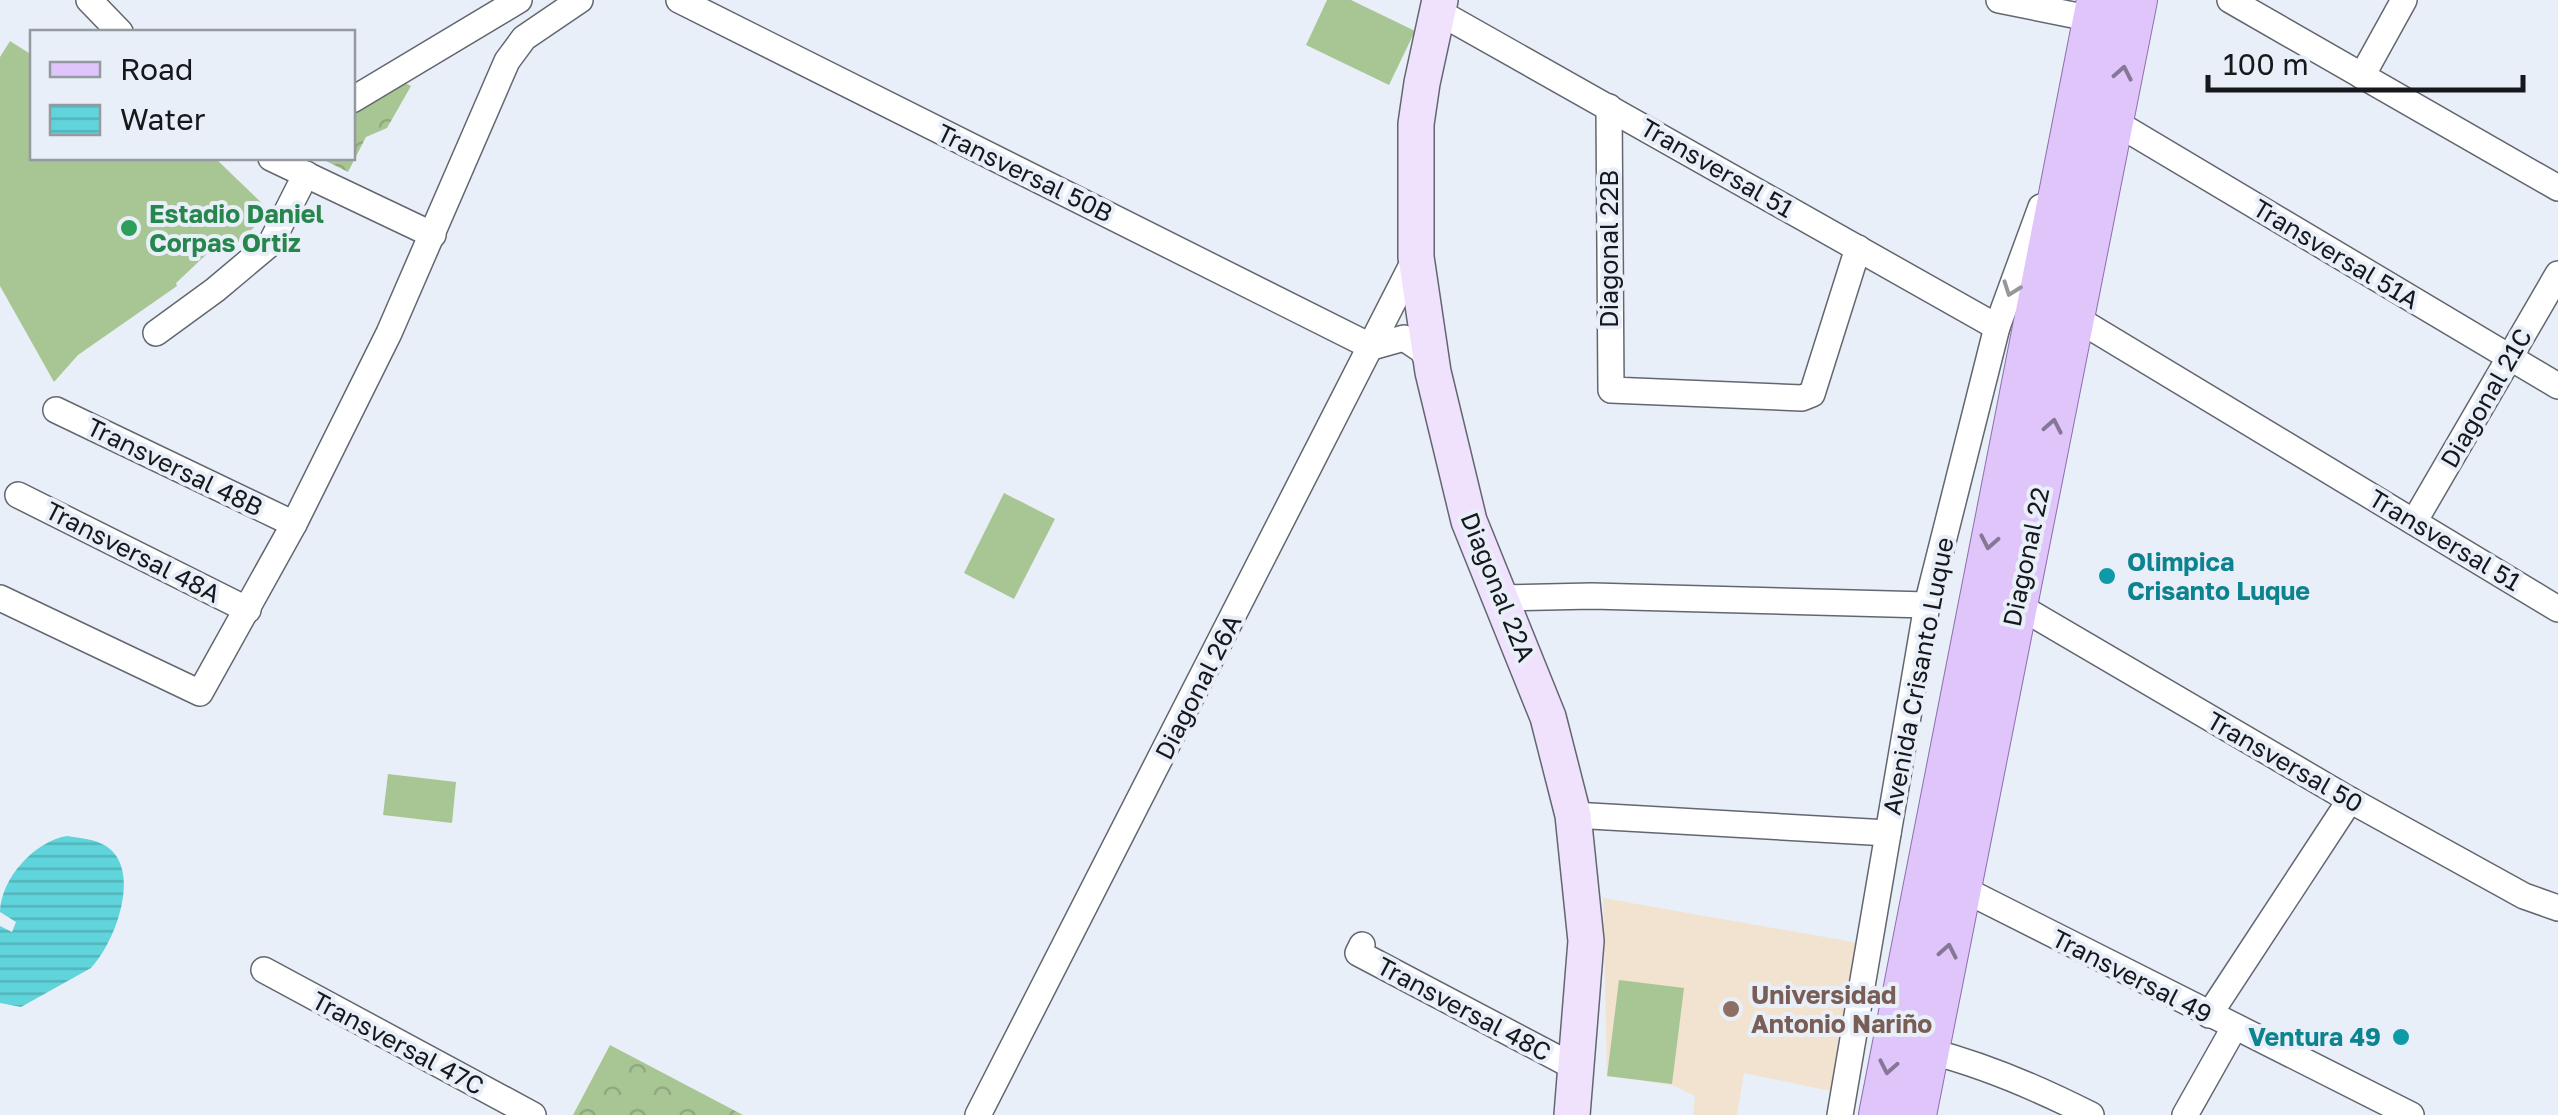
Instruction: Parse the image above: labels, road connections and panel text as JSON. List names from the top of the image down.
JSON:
{
  "streets": {
    "main road": ["Diagonal 22"],
    "street": [
      "Transversal 51",
      "Transversal 50B",
      "Diagonal 22B",
      "Transversal 51A",
      "Diagonal 21C",
      "Transversal 48B",
      "Transversal 48A",
      "Diagonal 22A",
      "Avenida Crisanto Luque",
      "Diagonal 26A",
      "Transversal 50",
      "Transversal 49",
      "Transversal 48C",
      "Transversal 47C"
    ]
  },
  "crossings": [
    ["Transversal 51", "Diagonal 22B"],
    ["Transversal 51", "Diagonal 21C"],
    ["Transversal 51", "Diagonal 22"],
    ["Transversal 51", "Diagonal 22A"],
    ["Transversal 51", "Avenida Crisanto Luque"],
    ["Transversal 50B", "Diagonal 26A"],
    ["Transversal 51A", "Diagonal 21C"],
    ["Transversal 51A", "Diagonal 22"],
    ["Diagonal 22", "Avenida Crisanto Luque"],
    ["Diagonal 22", "Transversal 50"],
    ["Diagonal 22", "Transversal 49"],
    ["Diagonal 22A", "Diagonal 26A"],
    ["Diagonal 22A", "Transversal 48C"]
  ],
  "places": [
    "Estadio Daniel Corpas Ortiz",
    "Olimpica Crisanto Luque",
    "Universidad Antonio Nariño",
    "Ventura 49"
  ],
  "legend": ["Road", "Water"],
  "scale_bar": "100 m"
}
